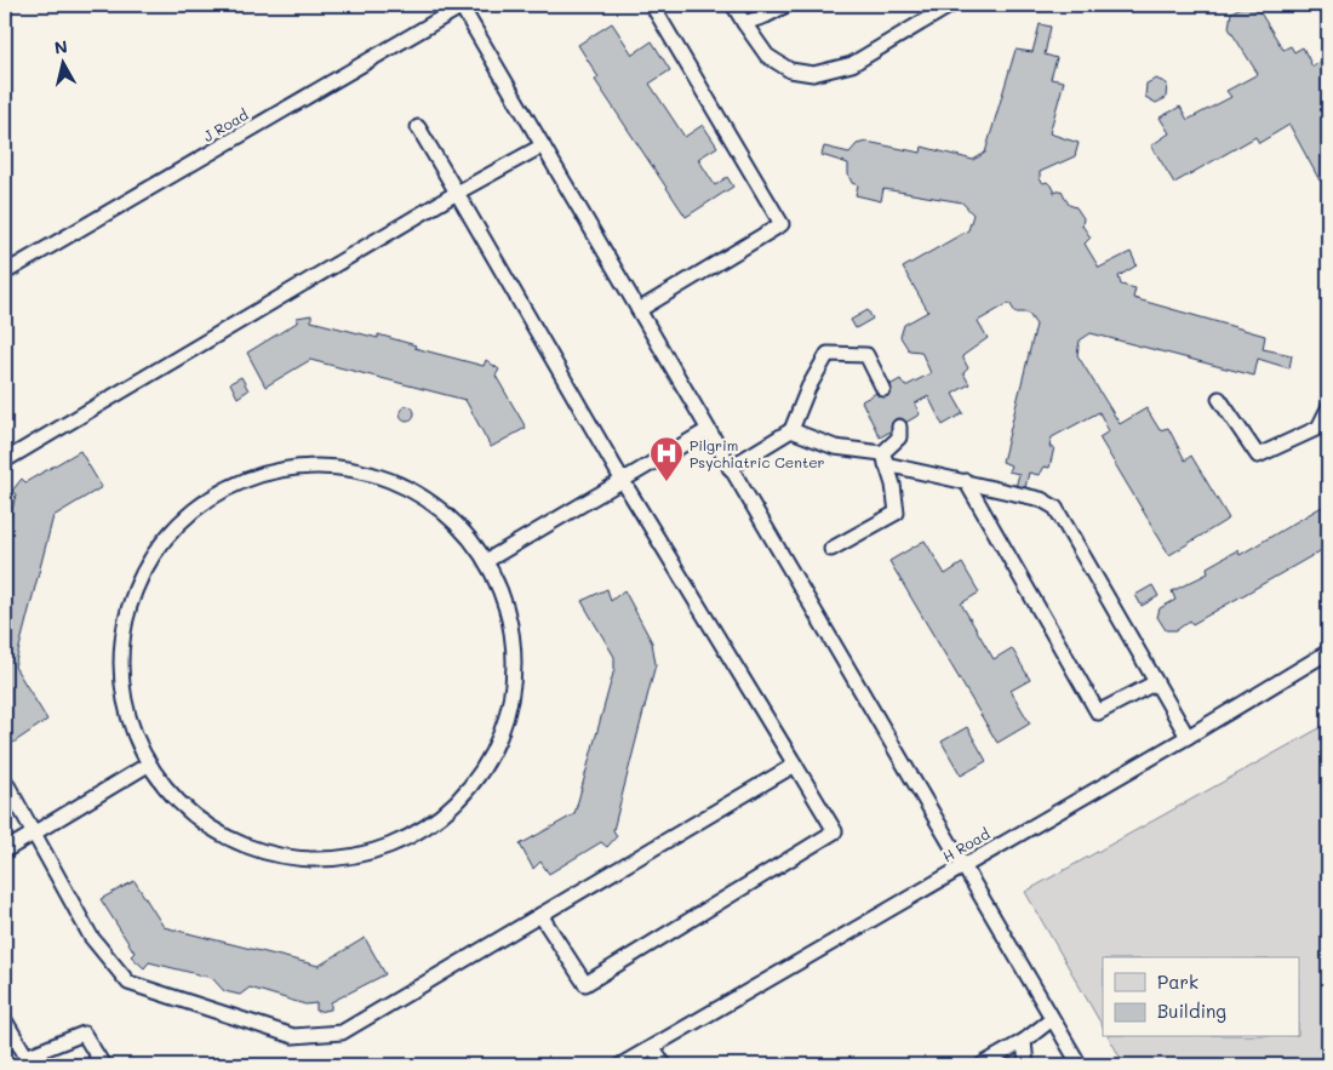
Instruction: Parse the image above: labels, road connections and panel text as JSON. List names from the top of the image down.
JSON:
{
  "streets": {
    "lane": ["J Road", "H Road"]
  },
  "places": {
    "hospital": ["Pilgrim Psychiatric Center"]
  },
  "legend": ["Park", "Building"],
  "north": "top"
}
